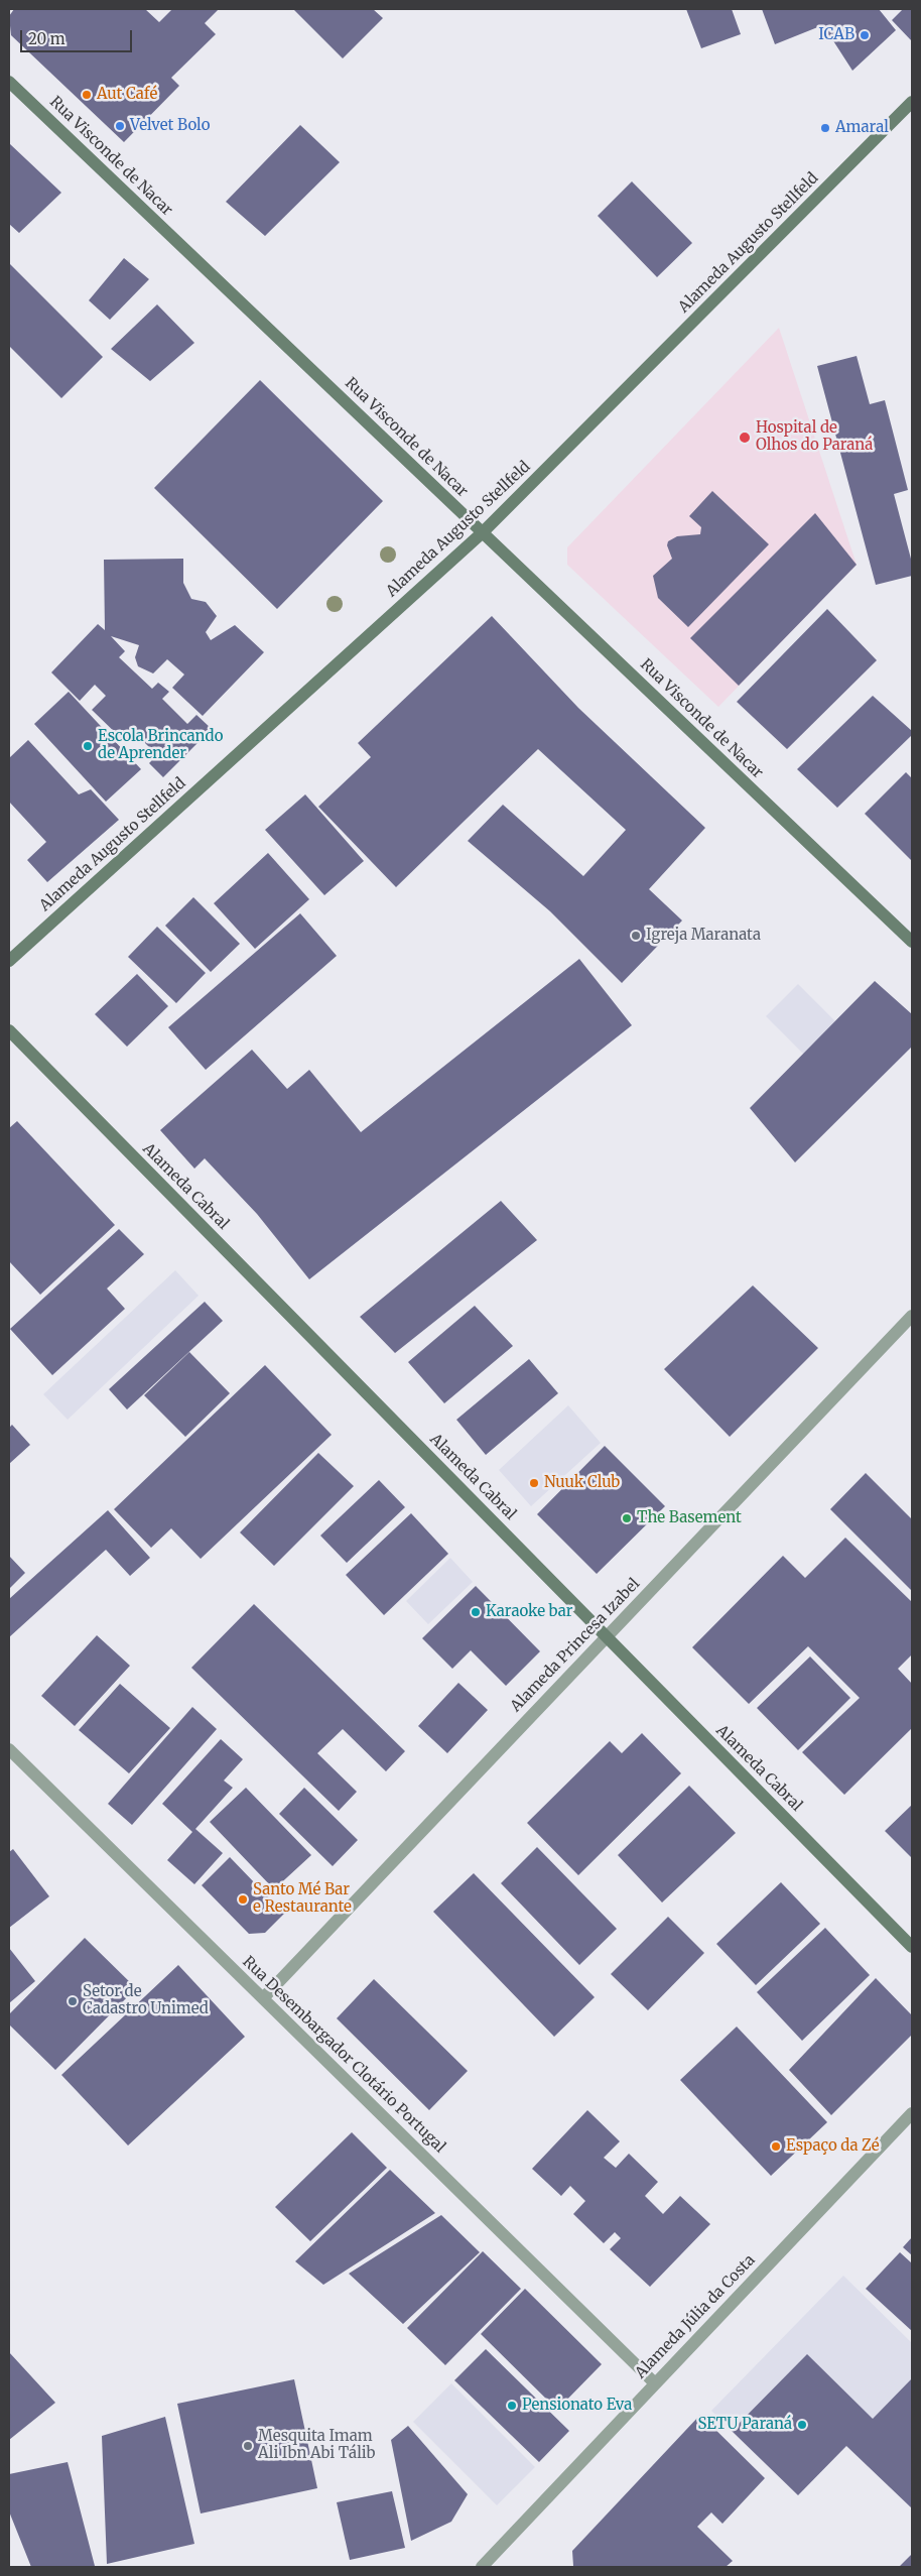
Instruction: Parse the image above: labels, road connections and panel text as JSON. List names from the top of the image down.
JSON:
{
  "streets": {
    "street": [
      "Rua Visconde de Nacar",
      "Alameda Augusto Stellfeld",
      "Alameda Cabral",
      "Alameda Princesa Izabel",
      "Rua Desembargador Clotário Portugal",
      "Alameda Júlia da Costa"
    ]
  },
  "crossings": [
    ["Rua Visconde de Nacar", "Alameda Augusto Stellfeld"],
    ["Alameda Cabral", "Alameda Princesa Izabel"],
    ["Alameda Princesa Izabel", "Rua Desembargador Clotário Portugal"],
    ["Rua Desembargador Clotário Portugal", "Alameda Júlia da Costa"]
  ],
  "places": [
    "ICAB",
    "Aut Café",
    "Velvet Bolo",
    "Amaral",
    "Hospital de Olhos do Paraná",
    "Escola Brincando de Aprender",
    "Igreja Maranata",
    "Nuuk Club",
    "The Basement",
    "Karaoke bar",
    "Santo Mé Bar e Restaurante",
    "Setor de Cadastro Unimed",
    "Espaço da Zé",
    "Pensionato Eva",
    "SETU Paraná",
    "Mesquita Imam Ali Ibn Abi Tálib"
  ],
  "scale_bar": "20 m"
}
